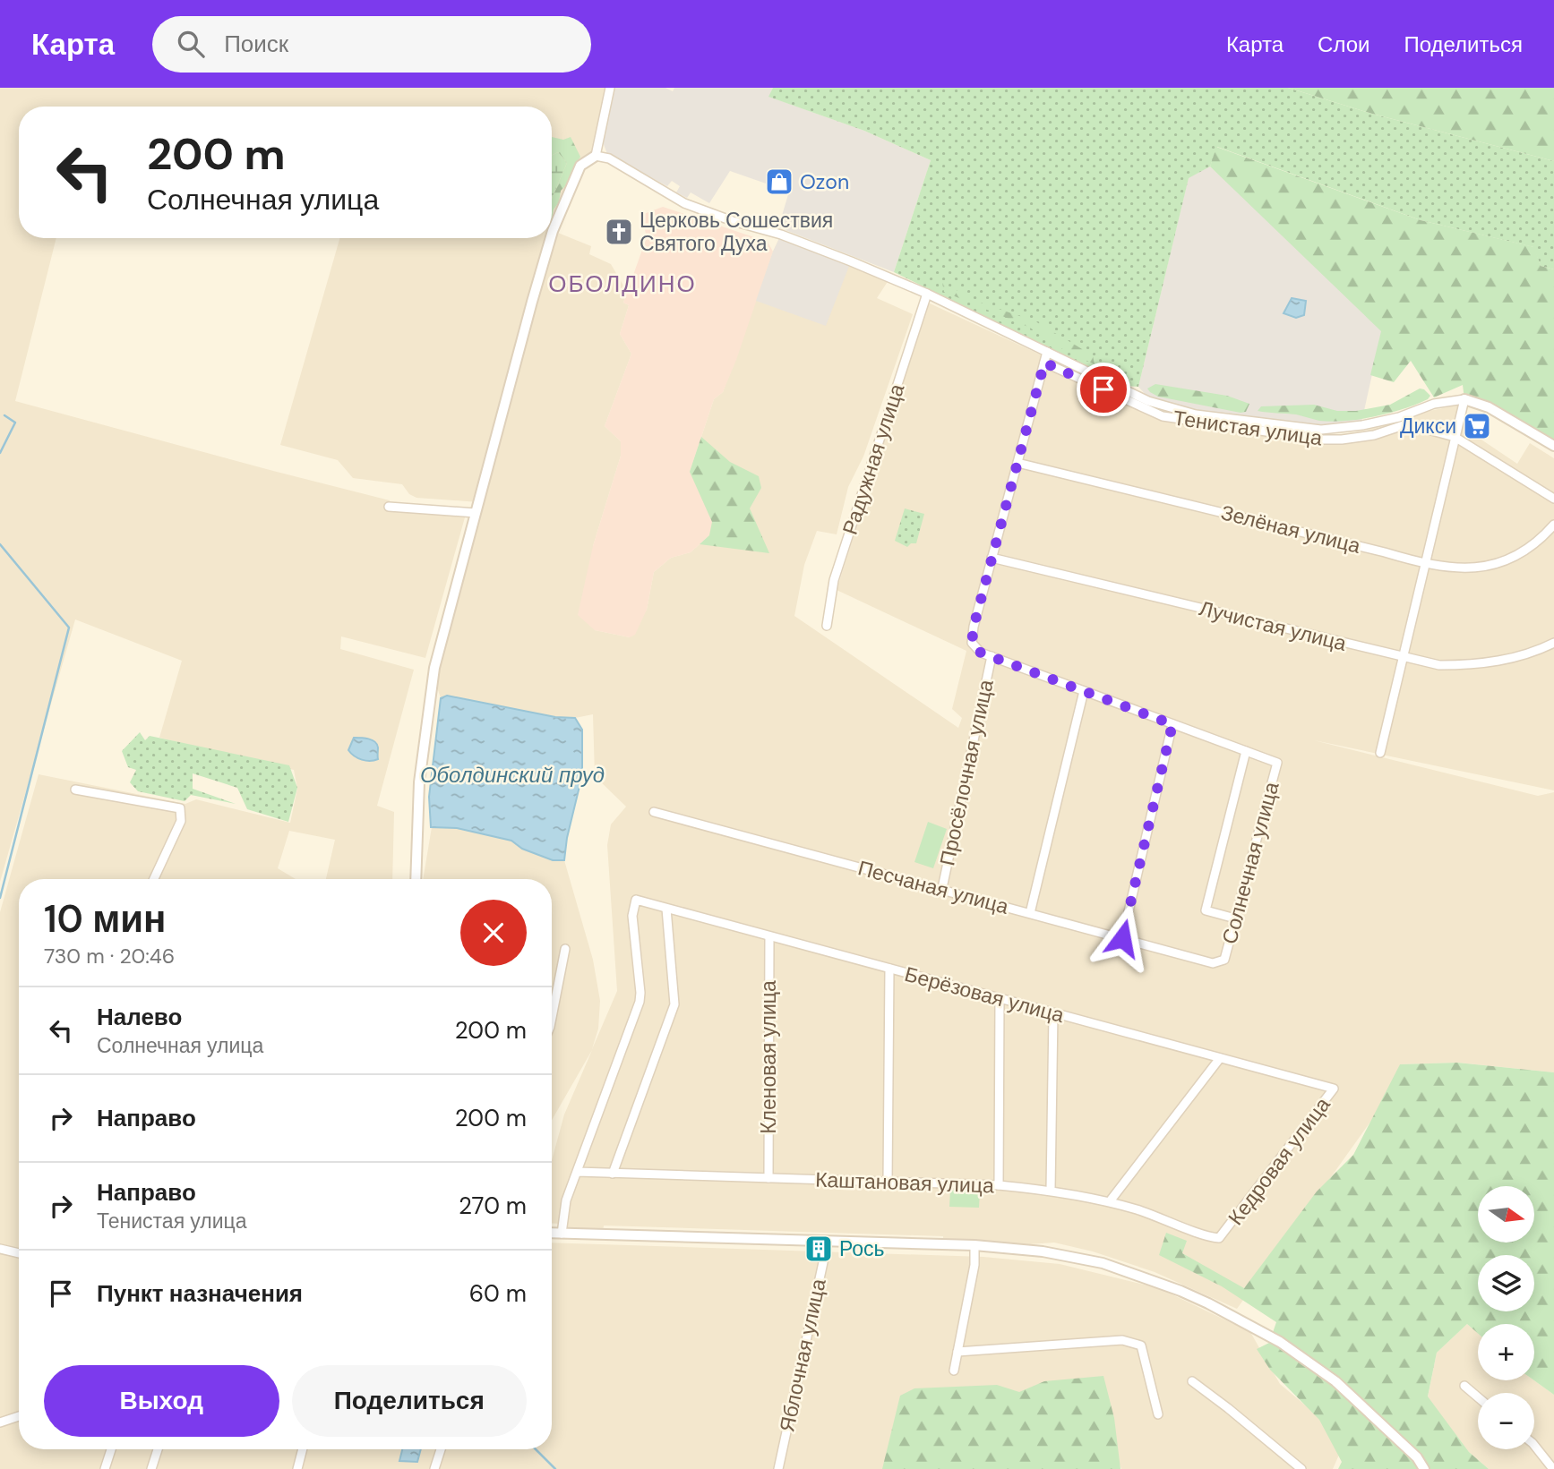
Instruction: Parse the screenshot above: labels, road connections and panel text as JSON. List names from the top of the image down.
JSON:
{
  "streets": {
    "street": [
      "Тенистая улица",
      "Радужная улица",
      "Зелёная улица",
      "Лучистая улица",
      "Просёлочная улица",
      "Солнечная улица",
      "Песчаная улица",
      "Берёзовая улица",
      "Кленовая улица",
      "Кедровая улица",
      "Каштановая улица",
      "Яблочная улица"
    ]
  },
  "crossings": [
    ["Лучистая улица", "Солнечная улица"],
    ["Просёлочная улица", "Солнечная улица"],
    ["Просёлочная улица", "Песчаная улица"],
    ["Солнечная улица", "Песчаная улица"],
    ["Берёзовая улица", "Кленовая улица"],
    ["Берёзовая улица", "Кедровая улица"],
    ["Берёзовая улица", "Каштановая улица"],
    ["Кленовая улица", "Каштановая улица"],
    ["Кедровая улица", "Каштановая улица"]
  ],
  "districts": ["ОБОЛДИНО"],
  "water": ["Оболдинский пруд"],
  "places": {
    "shop": ["Ozon"],
    "church": ["Церковь Сошествия Святого Духа"],
    "supermarket": ["Дикси"],
    "building": ["Рось"]
  },
  "north": "right",
  "page": {
    "header": "Карта",
    "search": "Поиск",
    "nav": ["Карта", "Слои", "Поделиться"],
    "turn": ["200 m", "Солнечная улица"],
    "heading": ["10 мин", "730 m · 20:46"],
    "list": [
      {
        "name": "Налево",
        "note": "Солнечная улица",
        "value": "200 m"
      },
      {
        "name": "Направо",
        "value": "200 m"
      },
      {
        "name": "Направо",
        "note": "Тенистая улица",
        "value": "270 m"
      },
      {
        "name": "Пункт назначения",
        "value": "60 m"
      }
    ],
    "map_buttons": ["+", "−"],
    "buttons": ["Выход", "Поделиться"]
  }
}
